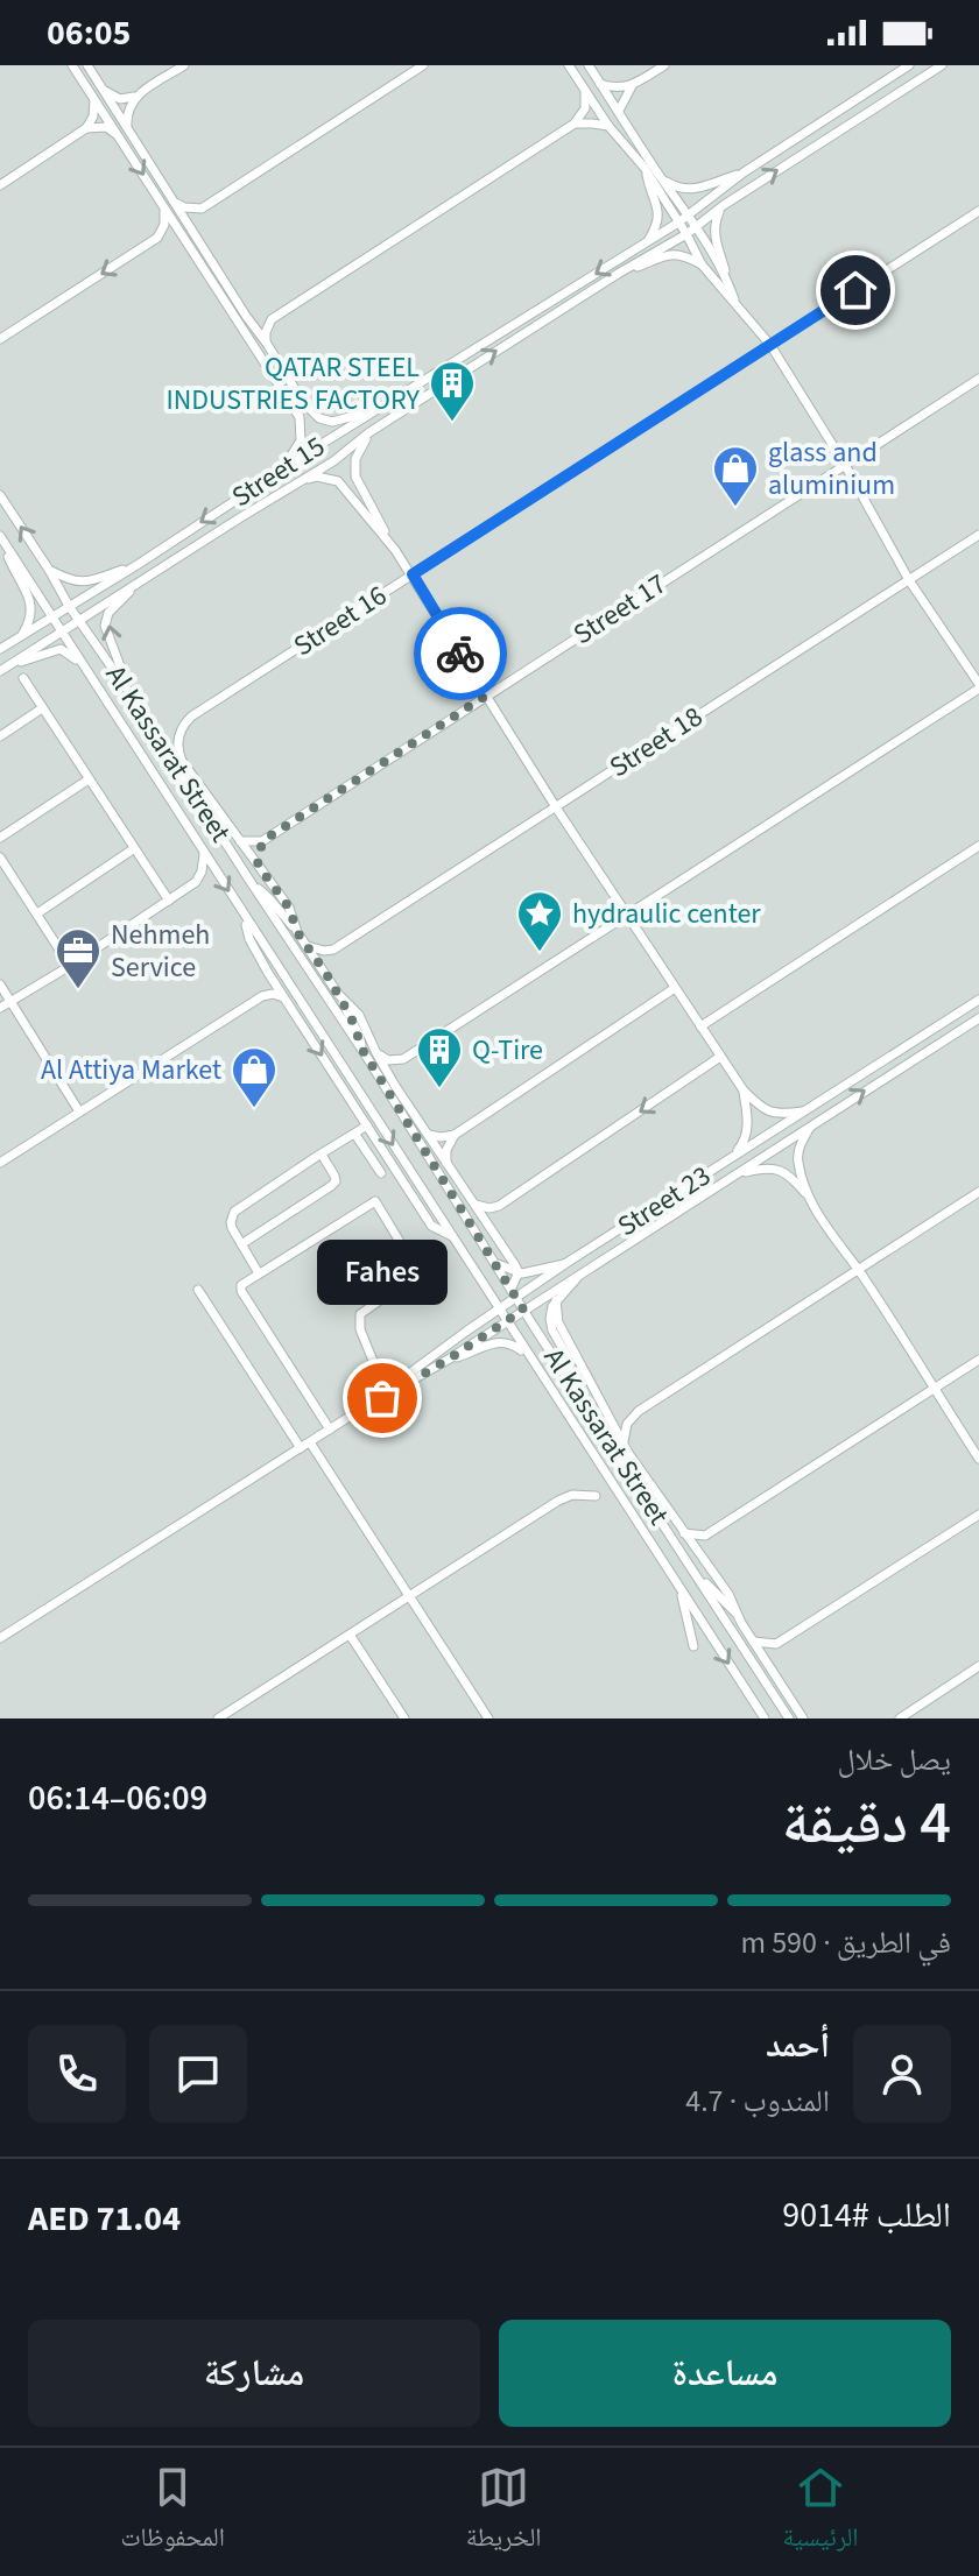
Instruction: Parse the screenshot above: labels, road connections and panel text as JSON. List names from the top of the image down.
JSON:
{
  "streets": {
    "street": [
      "Street 15",
      "Street 17",
      "Street 16",
      "Street 18",
      "Al Kassarat Street",
      "Street 23"
    ]
  },
  "crossings": [
    ["Street 15", "Al Kassarat Street"],
    ["Al Kassarat Street", "Street 23"]
  ],
  "places": {
    "building": ["QATAR STEEL INDUSTRIES FACTORY", "Q-Tire"],
    "shop": ["glass and aluminium", "Al Attiya Market"],
    "place": ["hydraulic center"],
    "office": ["Nehmeh Service"],
    "other": ["Fahes"]
  },
  "page": {
    "status": "06:05",
    "bubble": "Fahes",
    "heading": ["4 دقيقة", "يصل خلال", "06:09–06:14"],
    "panel": [
      "أحمد",
      "المندوب · 4.7",
      "الطلب #9014",
      "AED 71.04"
    ],
    "bar": "في الطريق · 590 m",
    "buttons": ["مساعدة", "مشاركة"],
    "tabs": ["الرئيسية", "الخريطة", "المحفوظات"]
  }
}
